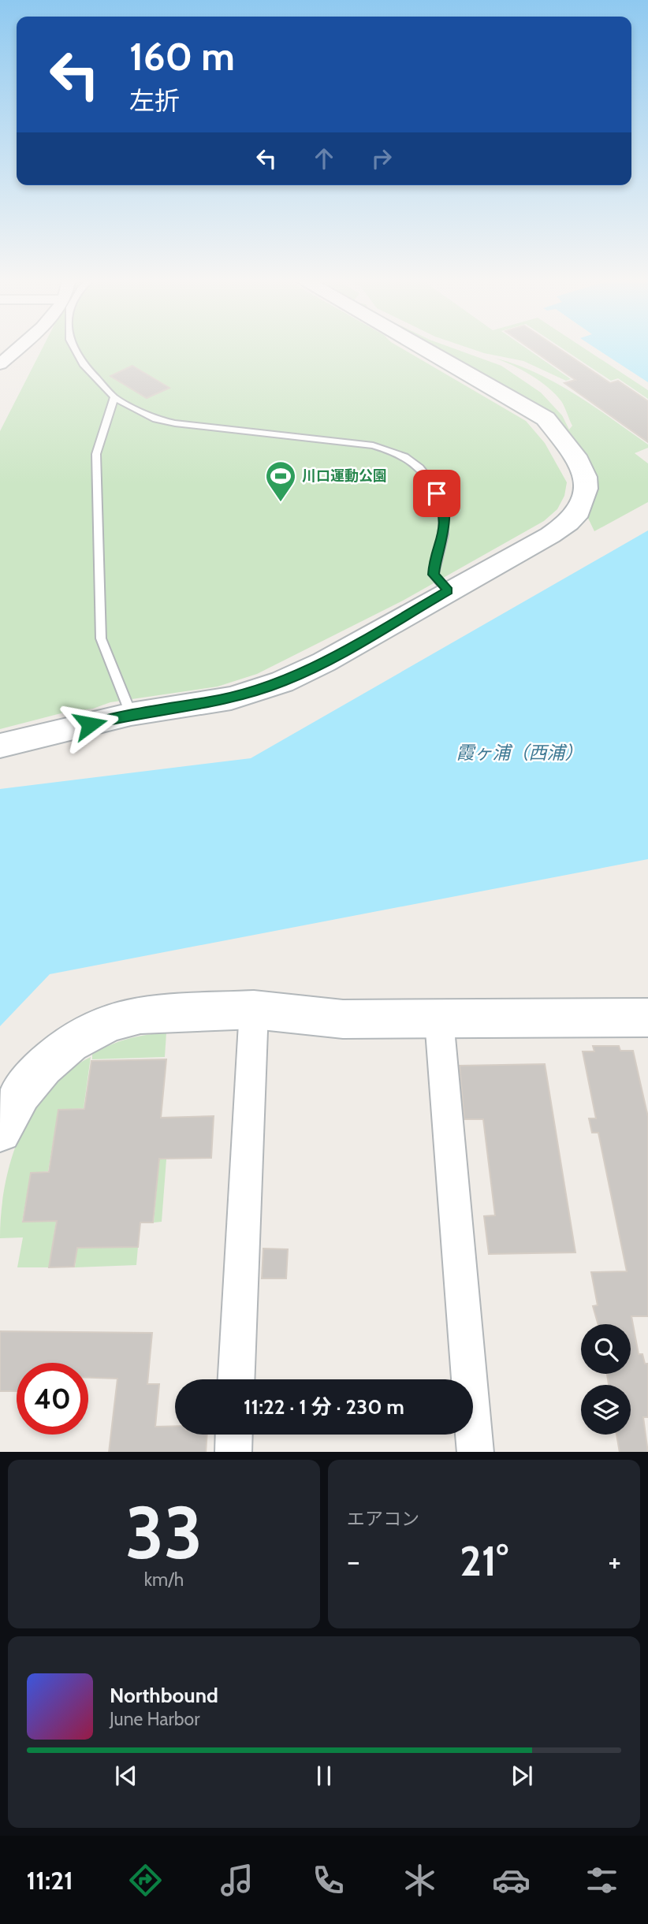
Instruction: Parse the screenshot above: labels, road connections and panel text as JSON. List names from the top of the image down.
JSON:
{
  "water": ["霞ヶ浦（西浦）"],
  "places": {
    "sports": ["川口運動公園"]
  },
  "page": {
    "turn": ["160 m", "左折"],
    "limit": "40",
    "trip": "11:22 · 1 分 · 230 m",
    "tile": [
      ["33", "km/h"],
      "エアコン"
    ],
    "heat": ["−", "21°", "+"],
    "song": ["Northbound", "June Harbor"],
    "tabs": "11:21"
  }
}
